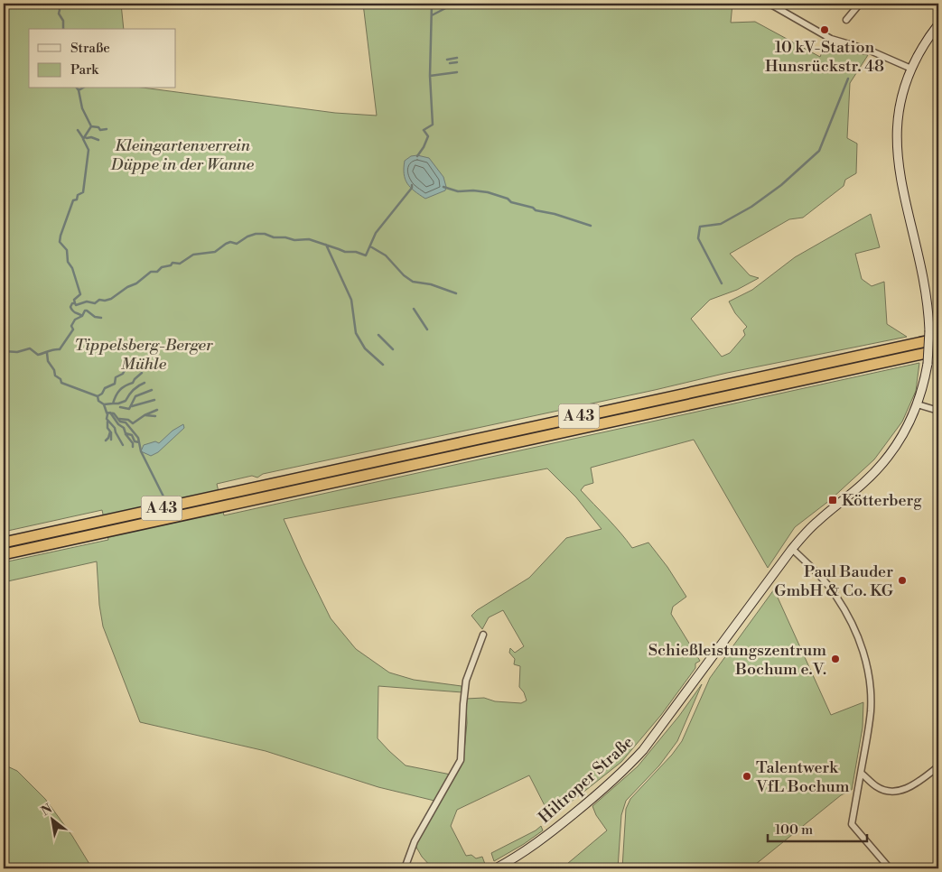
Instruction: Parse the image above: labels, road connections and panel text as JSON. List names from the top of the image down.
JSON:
{
  "streets": {
    "highway": ["A 43"],
    "street": ["Hiltroper Straße"]
  },
  "parks": ["Kleingartenverrein Düppe in der Wanne", "Tippelsberg-Berger Mühle"],
  "places": {
    "other": [
      "10 kV-Station Hunsrückstr. 48",
      "Paul Bauder GmbH & Co. KG",
      "Schießleistungszentrum Bochum e.V.",
      "Talentwerk VfL Bochum"
    ],
    "transit": ["Kötterberg"]
  },
  "legend": ["Straße", "Park"],
  "scale_bar": "100 m",
  "north": "top left"
}
